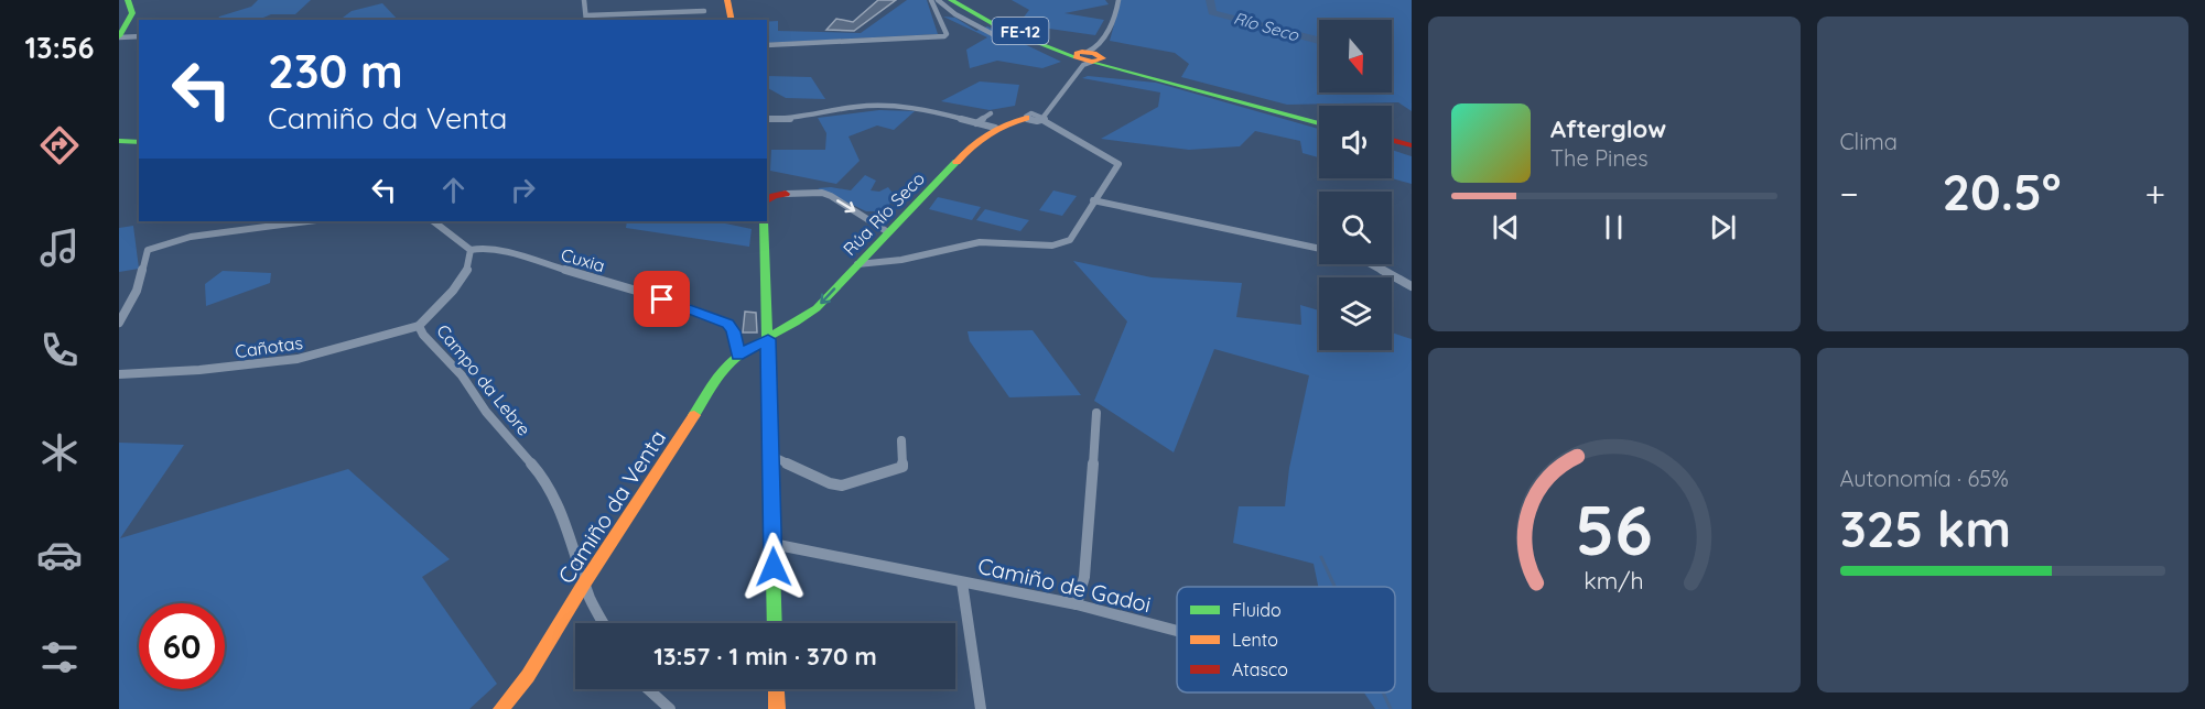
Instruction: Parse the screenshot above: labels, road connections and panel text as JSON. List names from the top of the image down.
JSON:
{
  "streets": {
    "main road": ["FE-12", "Rúa Río Seco", "Camiño da Venta"],
    "street": [
      "Cuxia",
      "Cañotas",
      "Campo da Lebre",
      "Camiño de Gadoi"
    ]
  },
  "crossings": [
    ["Rúa Río Seco", "Camiño da Venta"],
    ["Cuxia", "Campo da Lebre"],
    ["Cuxia", "Camiño da Venta"],
    ["Cañotas", "Campo da Lebre"],
    ["Campo da Lebre", "Camiño da Venta"]
  ],
  "water": ["Río Seco"],
  "legend": ["Fluido", "Lento", "Atasco"],
  "north": "bottom",
  "page": {
    "tabs": "13:56",
    "tile": [
      "Clima",
      ["Autonomía · 65%", "325 km"]
    ],
    "turn": ["230 m", "Camiño da Venta"],
    "song": ["Afterglow", "The Pines"],
    "heat": ["−", "20.5°", "+"],
    "limit": "60",
    "trip": "13:57 · 1 min · 370 m",
    "gauge": ["56", "km/h"]
  }
}
